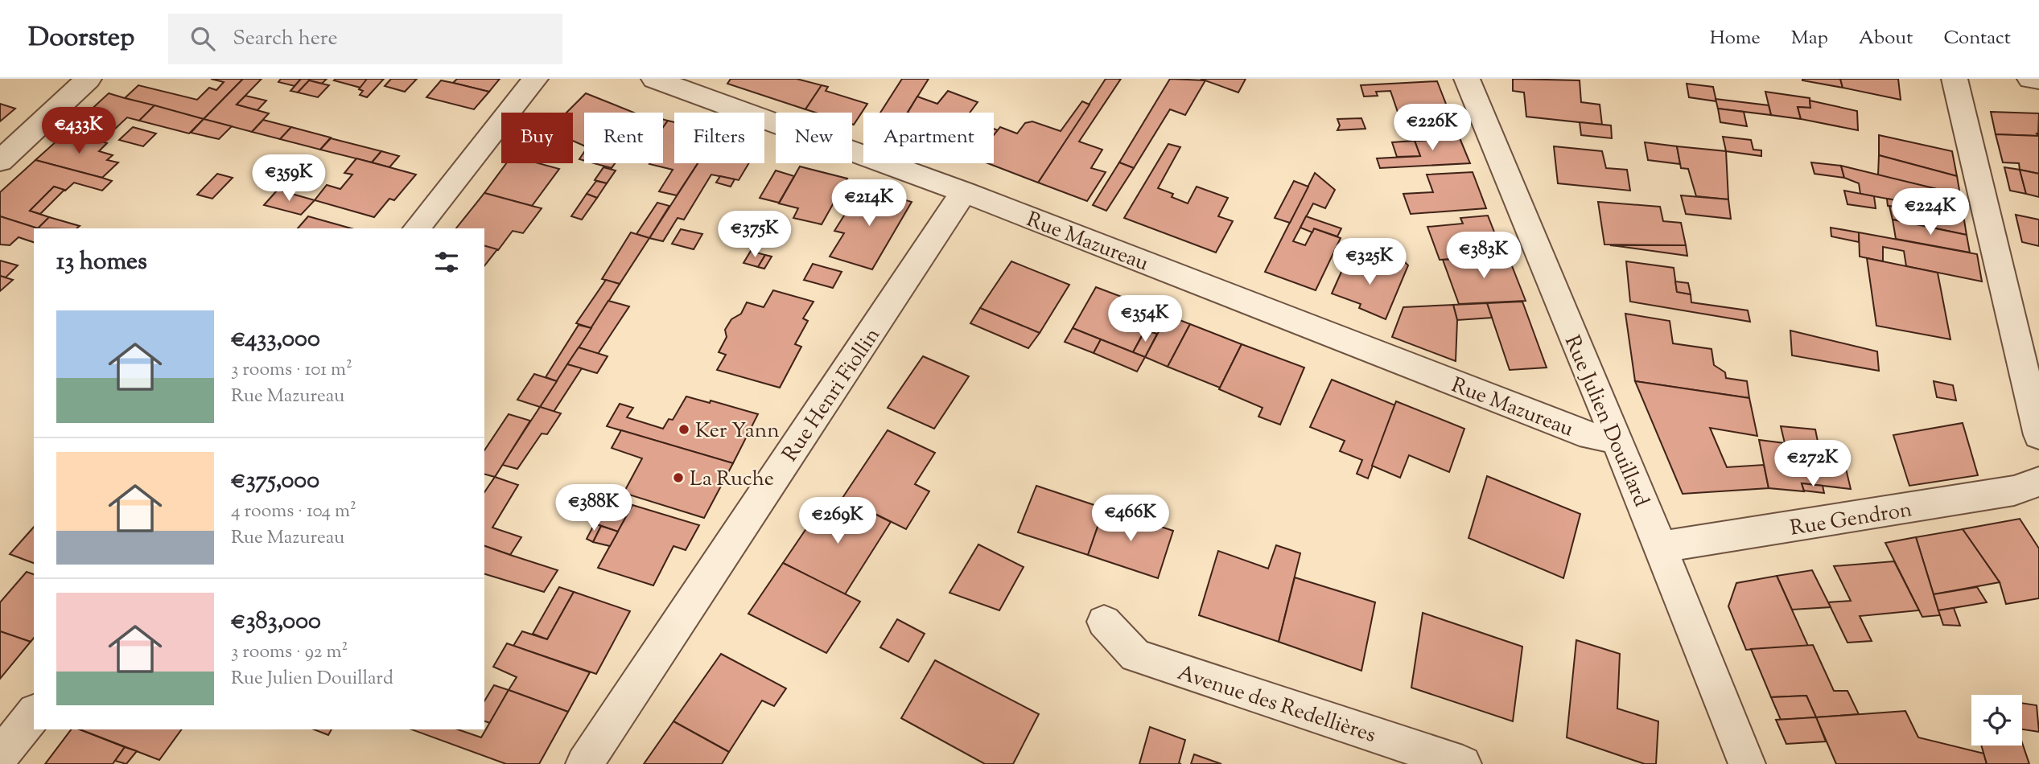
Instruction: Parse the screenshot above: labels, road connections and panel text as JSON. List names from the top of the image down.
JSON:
{
  "streets": {
    "street": [
      "Rue Mazureau",
      "Rue Henri Fiollin",
      "Rue Julien Douillard",
      "Rue Gendron",
      "Avenue des Redellières"
    ]
  },
  "crossings": [
    ["Rue Mazureau", "Rue Henri Fiollin"],
    ["Rue Mazureau", "Rue Julien Douillard"],
    ["Rue Julien Douillard", "Rue Gendron"]
  ],
  "places": ["Ker Yann", "La Ruche"],
  "page": {
    "header": "Doorstep",
    "search": "Search here",
    "nav": [
      "Home",
      "Map",
      "About",
      "Contact"
    ],
    "price": [
      "€226K",
      "€433K",
      "€359K",
      "€214K",
      "€224K",
      "€375K",
      "€383K",
      "€325K",
      "€354K",
      "€272K",
      "€388K",
      "€466K",
      "€269K"
    ],
    "chip": [
      "Buy",
      "Rent",
      "Filters",
      "New",
      "Apartment"
    ],
    "heading": "13 homes",
    "list": [
      {
        "name": "€433,000",
        "note": "3 rooms · 101 m² · Rue Mazureau"
      },
      {
        "name": "€375,000",
        "note": "4 rooms · 104 m² · Rue Mazureau"
      },
      {
        "name": "€383,000",
        "note": "3 rooms · 92 m² · Rue Julien Douillard"
      }
    ]
  }
}
